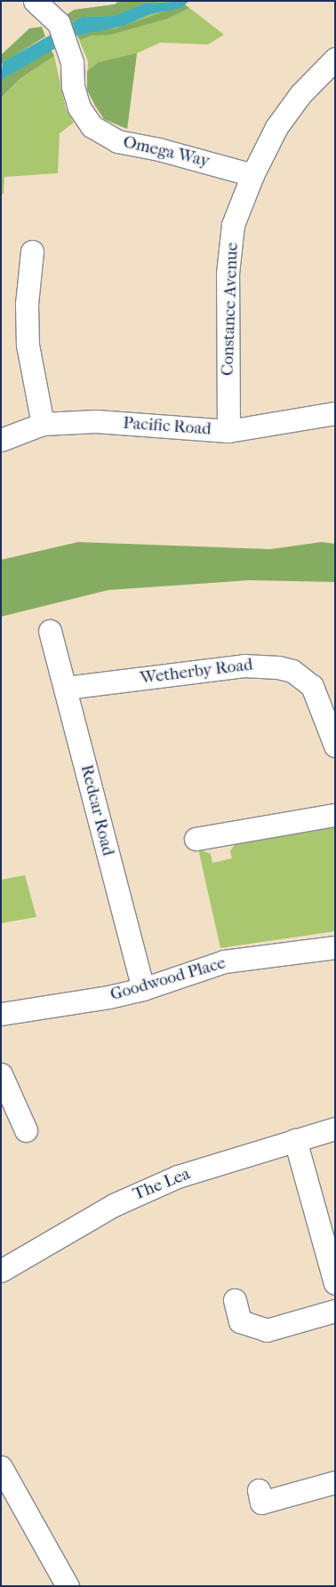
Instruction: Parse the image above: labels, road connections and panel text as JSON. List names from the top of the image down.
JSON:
{
  "streets": {
    "street": [
      "Omega Way",
      "Constance Avenue",
      "Pacific Road",
      "Wetherby Road",
      "Redcar Road",
      "Goodwood Place",
      "The Lea"
    ]
  },
  "crossings": [
    ["Omega Way", "Constance Avenue"],
    ["Constance Avenue", "Pacific Road"],
    ["Wetherby Road", "Redcar Road"],
    ["Redcar Road", "Goodwood Place"]
  ]
}
